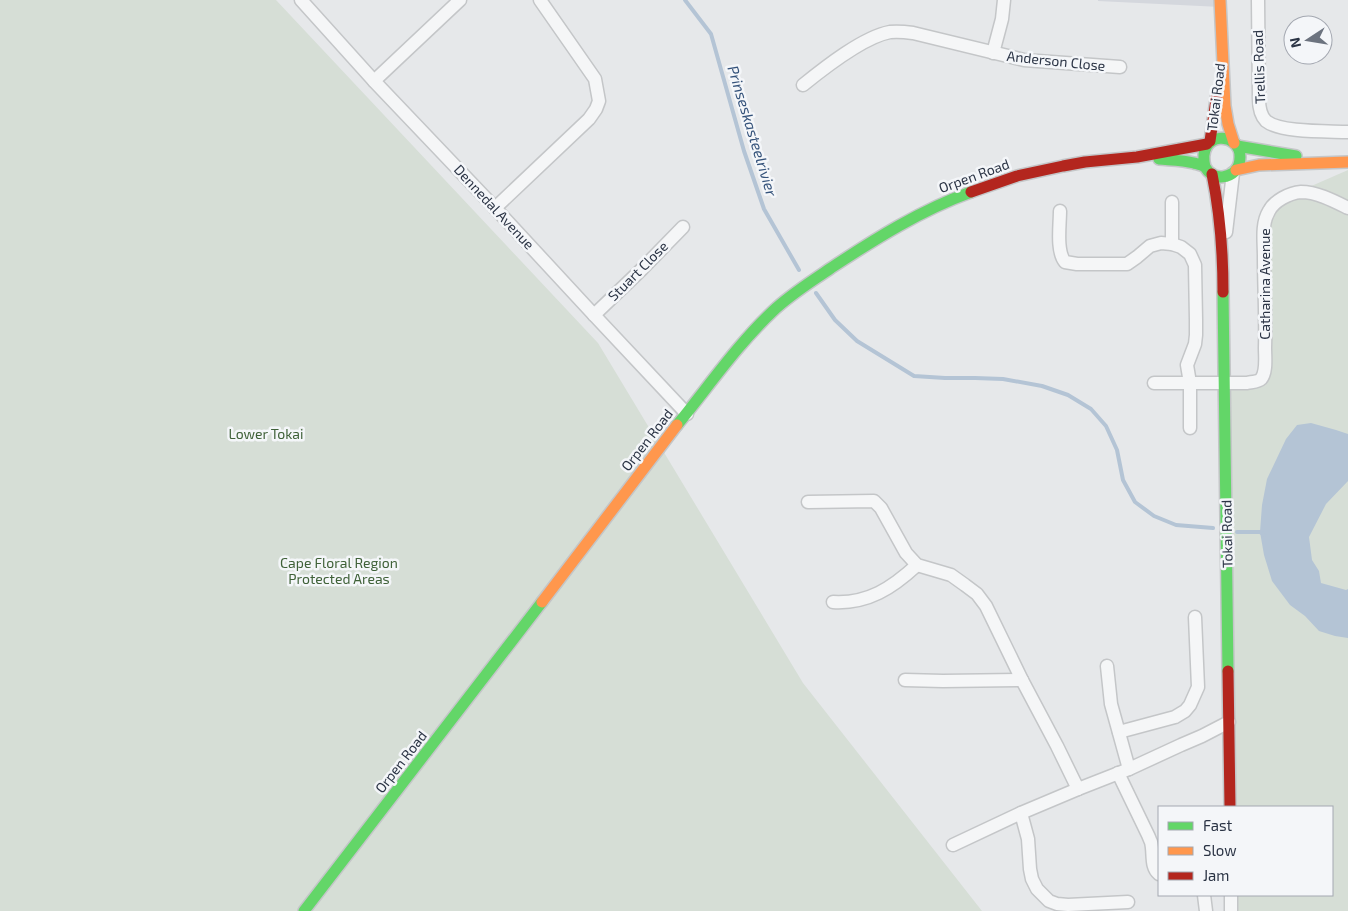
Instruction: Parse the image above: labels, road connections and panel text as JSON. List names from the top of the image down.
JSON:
{
  "streets": {
    "main road": ["Tokai Road", "Orpen Road"],
    "street": [
      "Anderson Close",
      "Trellis Road",
      "Dennedal Avenue",
      "Stuart Close",
      "Catharina Avenue"
    ]
  },
  "crossings": [
    ["Tokai Road", "Orpen Road"],
    ["Tokai Road", "Catharina Avenue"],
    ["Orpen Road", "Dennedal Avenue"],
    ["Dennedal Avenue", "Stuart Close"]
  ],
  "water": ["Prinseskasteelrivier"],
  "parks": ["Lower Tokai", "Cape Floral Region Protected Areas"],
  "legend": ["Fast", "Slow", "Jam"],
  "north": "left"
}
